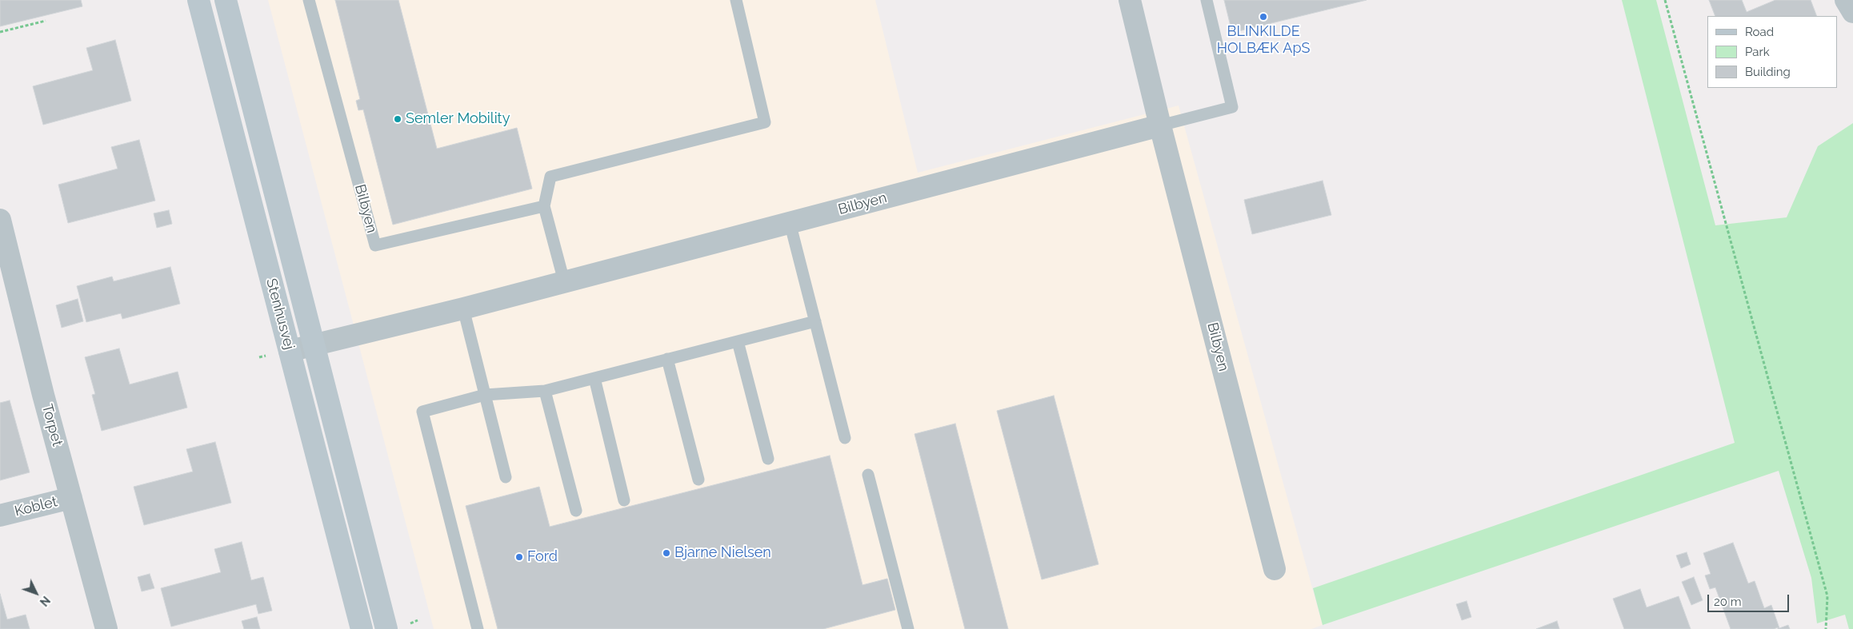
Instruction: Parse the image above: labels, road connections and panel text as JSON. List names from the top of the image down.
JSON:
{
  "streets": {
    "street": [
      "Bilbyen",
      "Stenhusvej",
      "Torpet",
      "Koblet"
    ]
  },
  "crossings": [
    ["Bilbyen", "Stenhusvej"],
    ["Torpet", "Koblet"]
  ],
  "places": [
    "BLINKILDE HOLBÆK ApS",
    "Semler Mobility",
    "Bjarne Nielsen",
    "Ford"
  ],
  "legend": ["Road", "Park", "Building"],
  "scale_bar": "20 m",
  "north": "bottom right"
}
